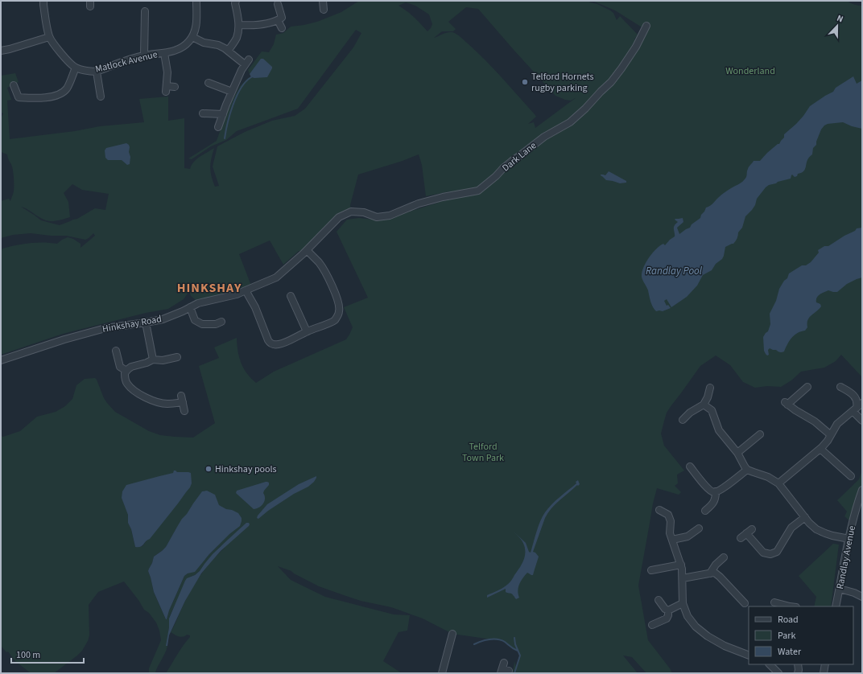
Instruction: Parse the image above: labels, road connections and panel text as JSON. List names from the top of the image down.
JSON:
{
  "streets": {
    "street": [
      "Matlock Avenue",
      "Dark Lane",
      "Hinkshay Road",
      "Randlay Avenue"
    ]
  },
  "crossings": [
    ["Dark Lane", "Hinkshay Road"]
  ],
  "districts": ["HINKSHAY"],
  "water": ["Randlay Pool"],
  "parks": ["Wonderland", "Telford Town Park"],
  "places": ["Telford Hornets rugby parking", "Hinkshay pools"],
  "legend": ["Road", "Park", "Water"],
  "scale_bar": "100 m",
  "north": "top"
}
